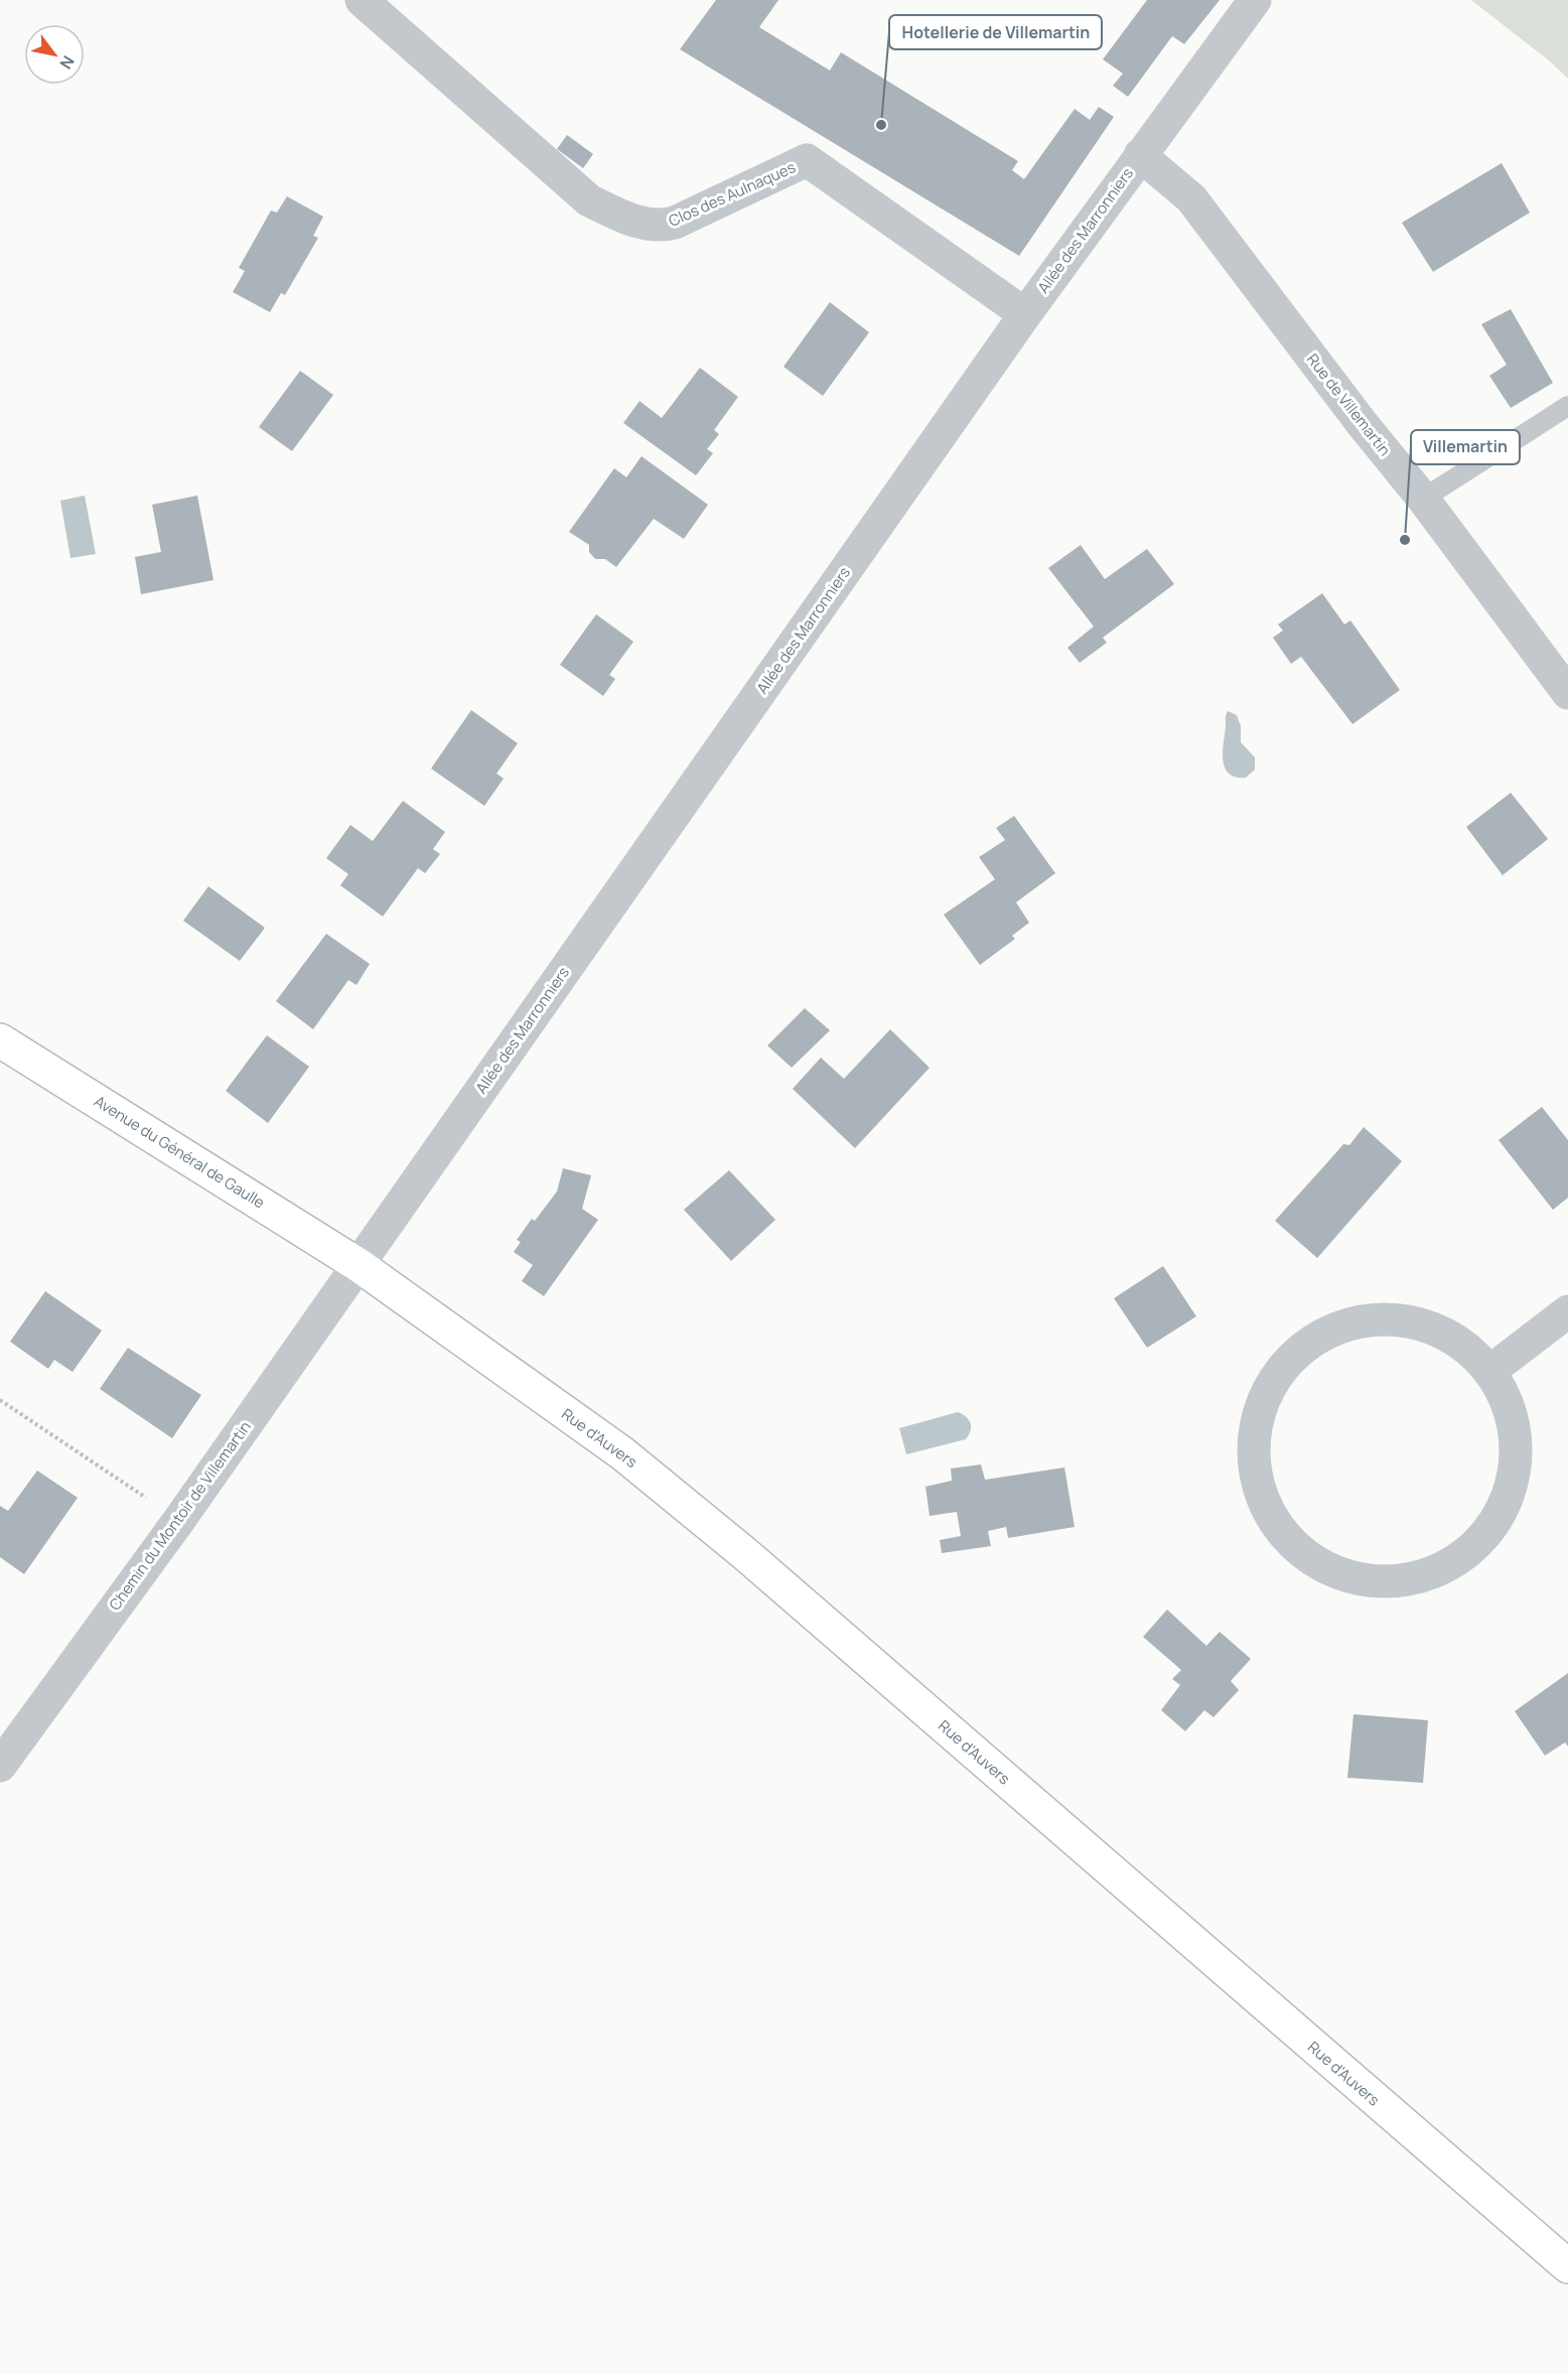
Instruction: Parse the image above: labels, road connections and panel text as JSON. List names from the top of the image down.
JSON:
{
  "streets": {
    "main road": ["Avenue du Général de Gaulle", "Rue d'Auvers"],
    "street": [
      "Clos des Aulnaques",
      "Allée des Marronniers",
      "Rue de Villemartin",
      "Chemin du Montoir de Villemartin"
    ]
  },
  "crossings": [
    ["Clos des Aulnaques", "Allée des Marronniers"],
    ["Allée des Marronniers", "Rue de Villemartin"],
    ["Allée des Marronniers", "Avenue du Général de Gaulle"],
    ["Allée des Marronniers", "Rue d'Auvers"],
    ["Allée des Marronniers", "Chemin du Montoir de Villemartin"],
    ["Avenue du Général de Gaulle", "Rue d'Auvers"],
    ["Avenue du Général de Gaulle", "Chemin du Montoir de Villemartin"],
    ["Rue d'Auvers", "Chemin du Montoir de Villemartin"]
  ],
  "places": ["Hotellerie de Villemartin", "Villemartin"],
  "north": "bottom right"
}
